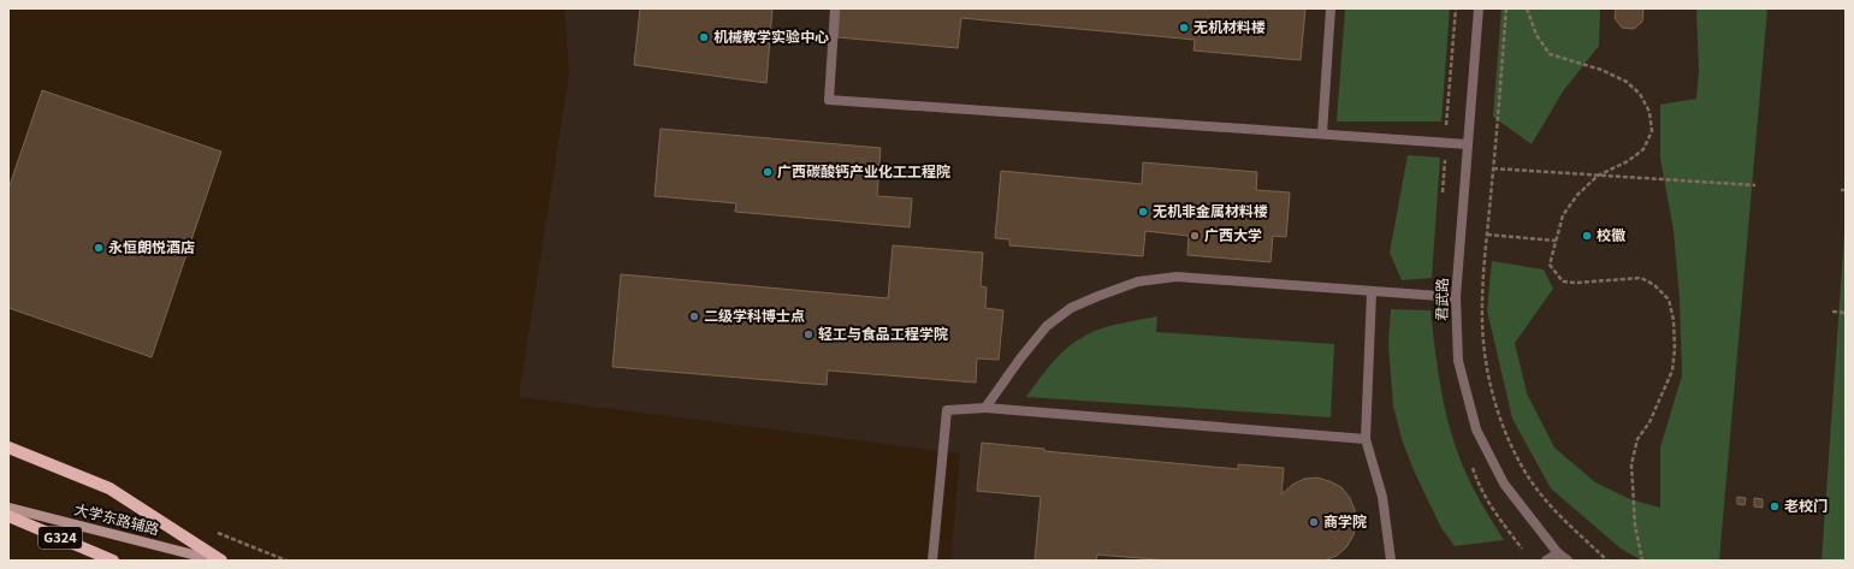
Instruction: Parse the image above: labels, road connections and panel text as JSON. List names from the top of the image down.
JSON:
{
  "streets": {
    "main road": ["G324"],
    "street": ["君武路", "大学东路辅路"]
  },
  "places": [
    "无机材料楼",
    "机械教学实验中心",
    "广西碳酸钙产业化工工程院",
    "无机非金属材料楼",
    "广西大学",
    "校徽",
    "永恒朗悦酒店",
    "二级学科博士点",
    "轻工与食品工程学院",
    "老校门",
    "商学院"
  ]
}
